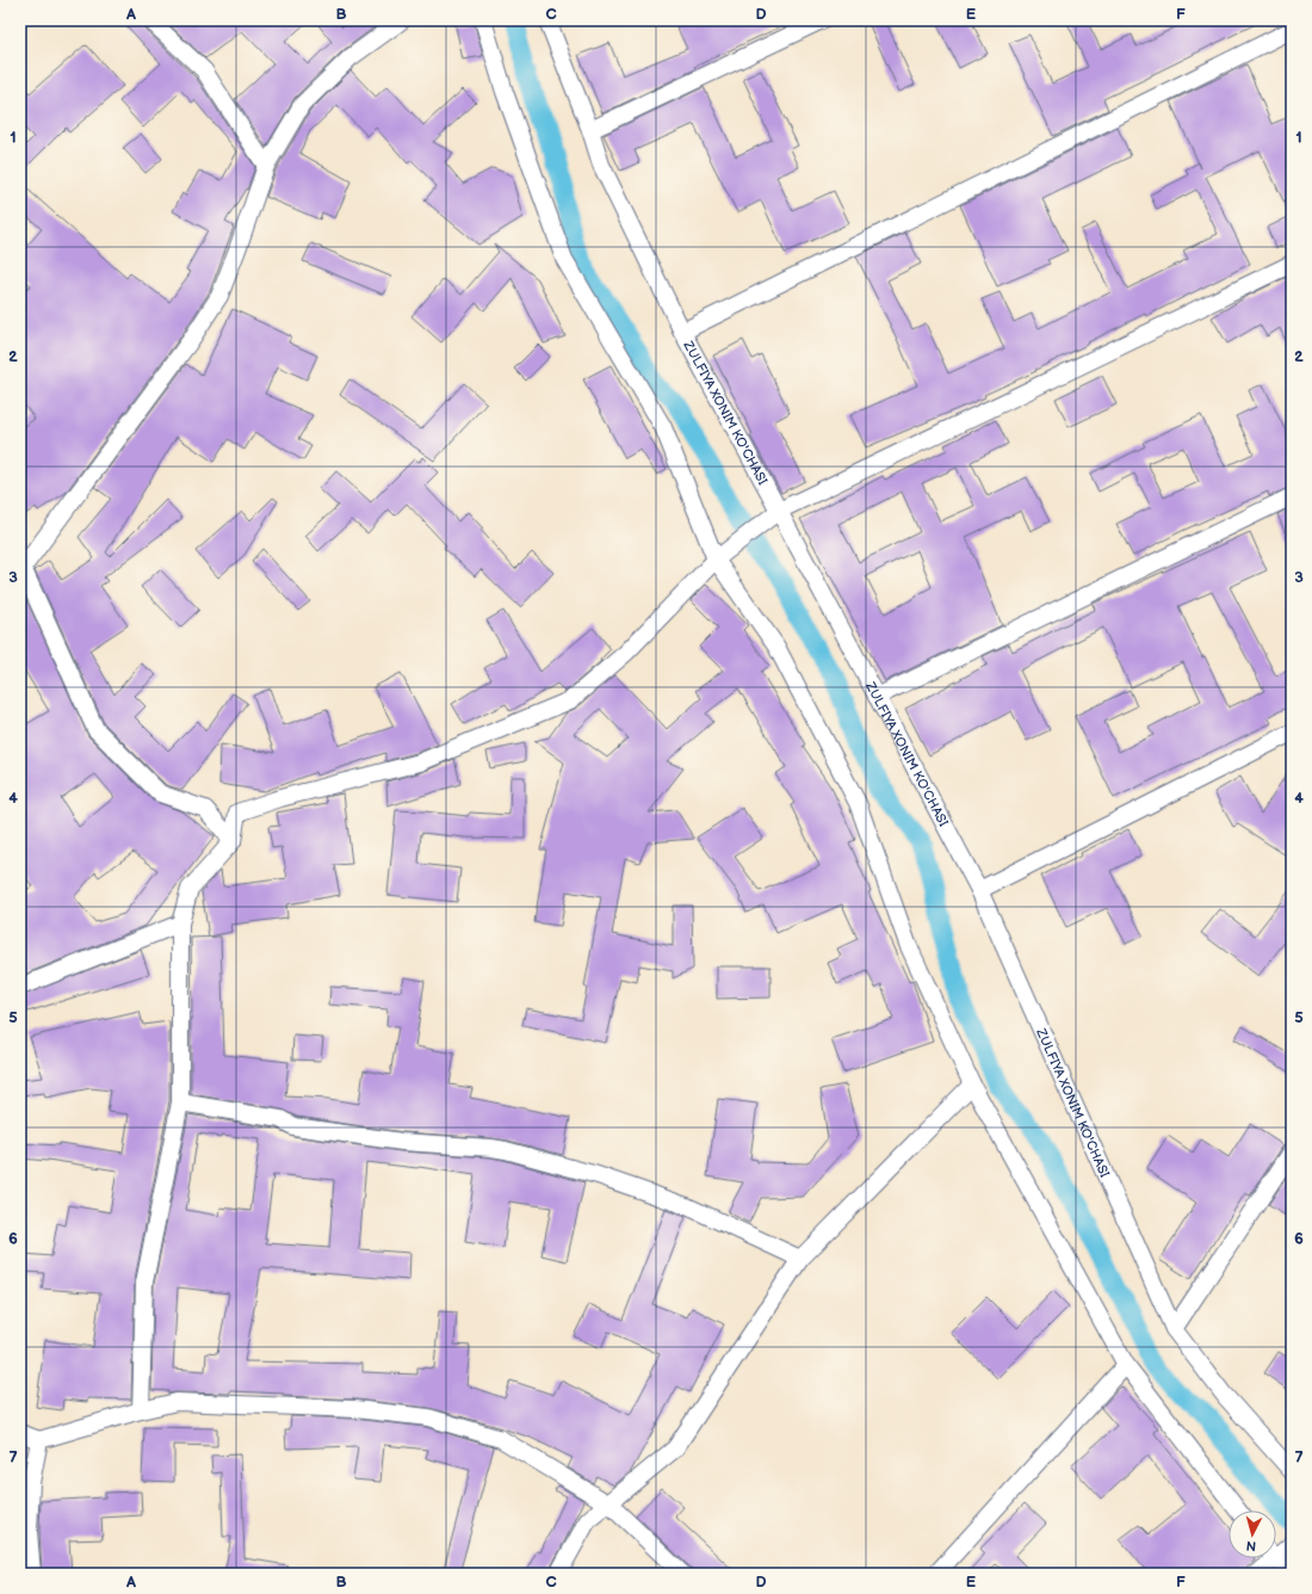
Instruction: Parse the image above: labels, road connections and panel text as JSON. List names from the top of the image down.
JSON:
{
  "streets": {
    "street": ["ZULFIYA XONIM KO'CHASI"]
  },
  "north": "bottom",
  "grid": {
    "columns": [
      "A",
      "B",
      "C",
      "D",
      "E",
      "F"
    ],
    "rows": [
      "1",
      "2",
      "3",
      "4",
      "5",
      "6",
      "7"
    ]
  }
}
